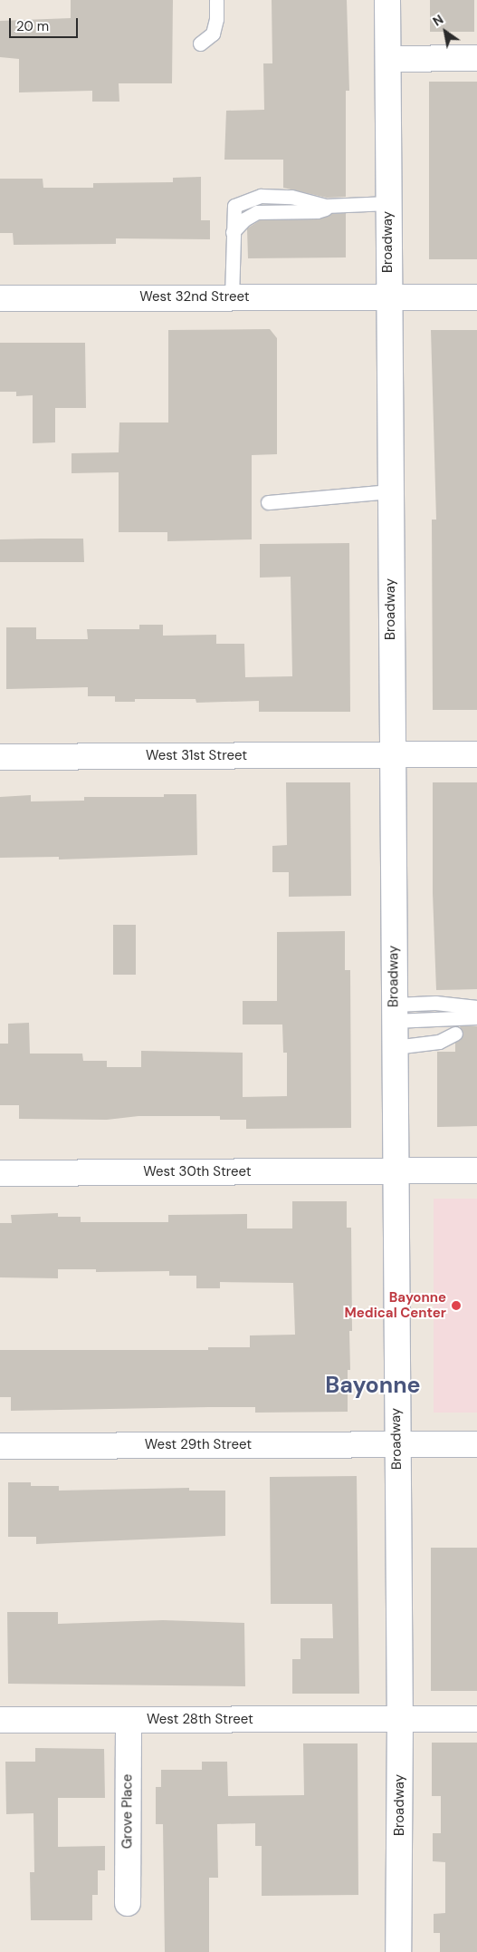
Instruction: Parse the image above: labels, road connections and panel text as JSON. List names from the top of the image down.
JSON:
{
  "streets": {
    "street": [
      "Broadway",
      "West 32nd Street",
      "West 31st Street",
      "West 30th Street",
      "West 29th Street",
      "West 28th Street",
      "Grove Place"
    ]
  },
  "crossings": [
    ["Broadway", "West 32nd Street"],
    ["Broadway", "West 31st Street"],
    ["Broadway", "West 30th Street"],
    ["Broadway", "West 29th Street"],
    ["Broadway", "West 28th Street"],
    ["West 28th Street", "Grove Place"]
  ],
  "districts": ["Bayonne"],
  "places": ["Bayonne Medical Center"],
  "scale_bar": "20 m",
  "north": "top left"
}
